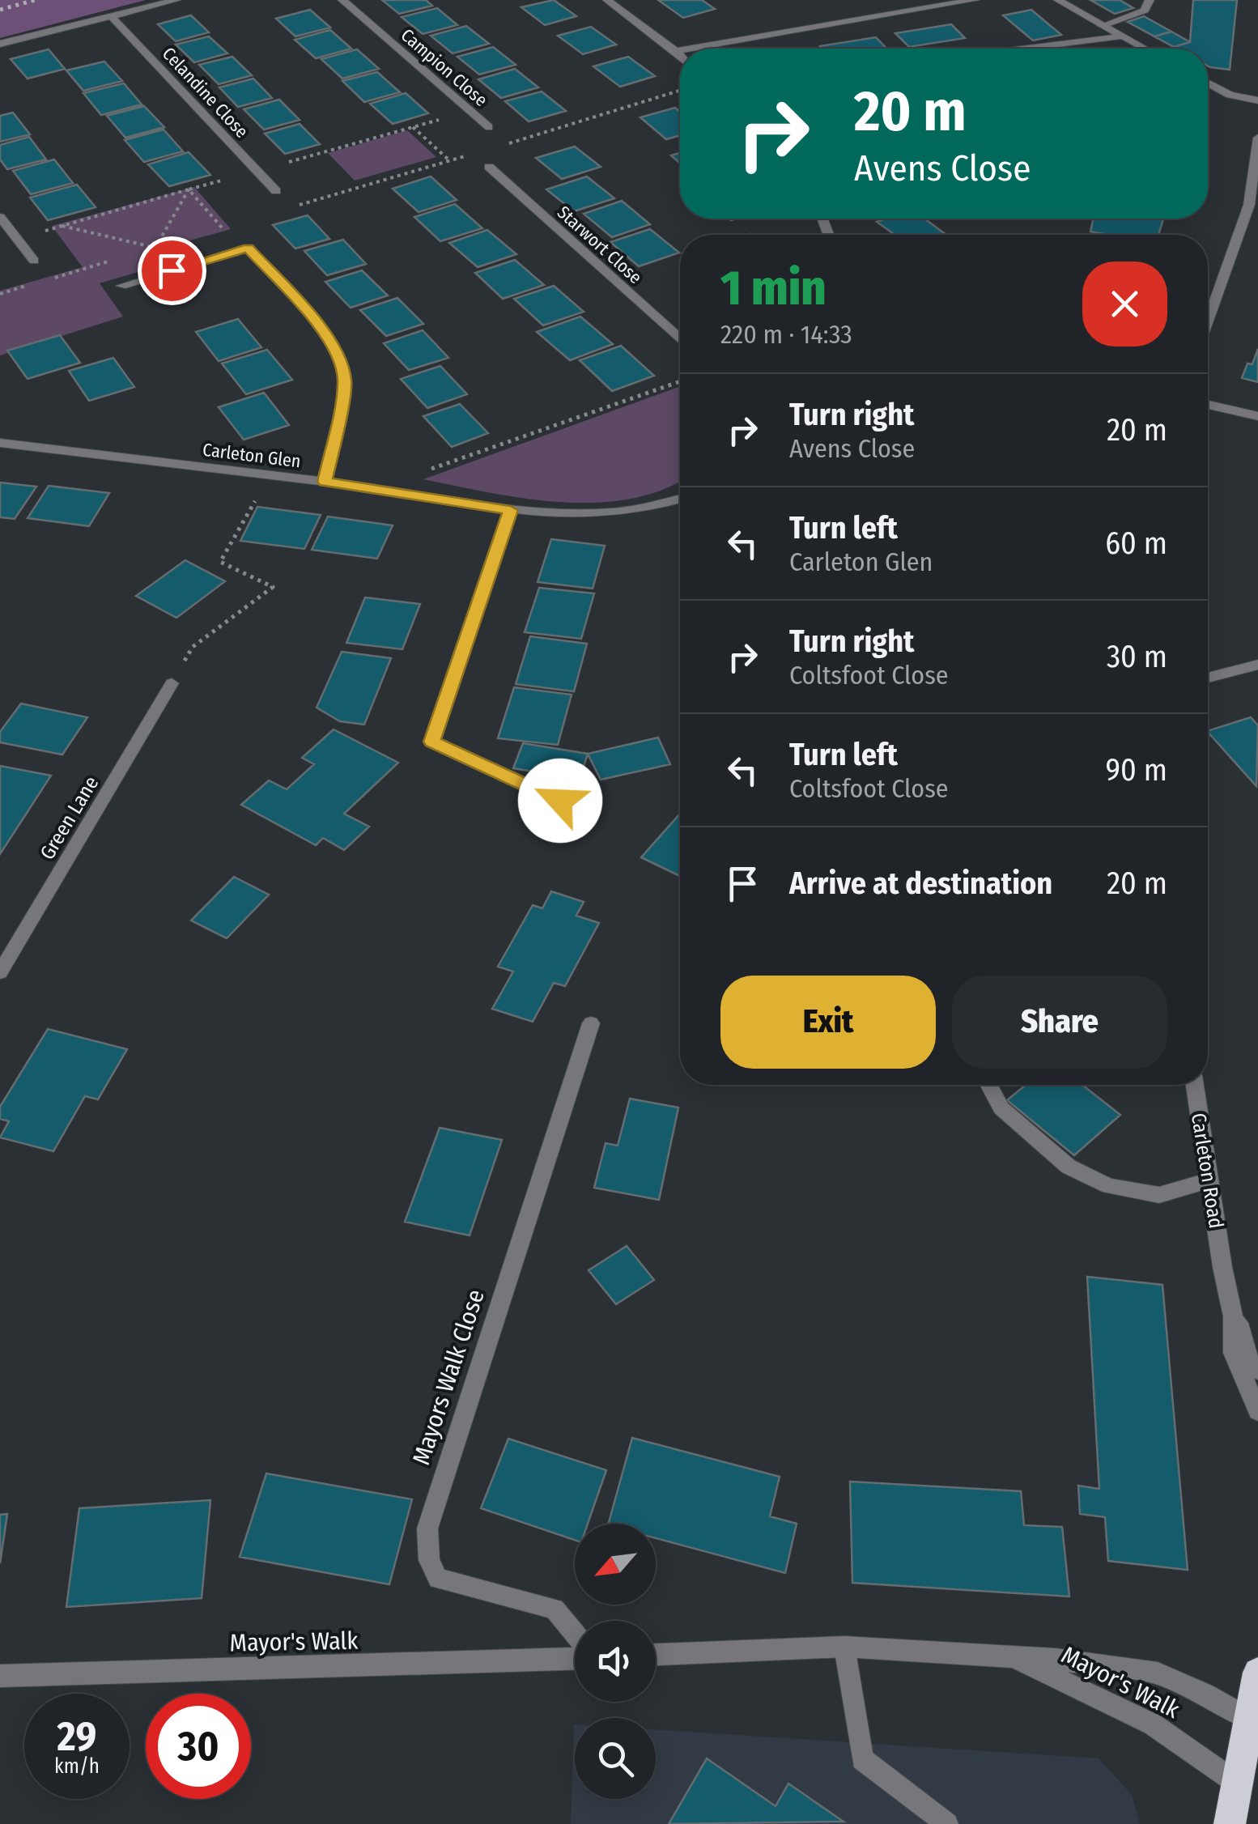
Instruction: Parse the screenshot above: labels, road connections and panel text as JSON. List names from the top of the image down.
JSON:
{
  "streets": {
    "street": [
      "Campion Close",
      "Celandine Close",
      "Starwort Close",
      "Carleton Glen",
      "Green Lane",
      "Carleton Road",
      "Mayors Walk Close",
      "Mayor's Walk"
    ]
  },
  "north": "bottom left",
  "page": {
    "turn": ["20 m", "Avens Close"],
    "heading": ["1 min", "220 m · 14:33"],
    "list": [
      {
        "name": "Turn right",
        "note": "Avens Close",
        "value": "20 m"
      },
      {
        "name": "Turn left",
        "note": "Carleton Glen",
        "value": "60 m"
      },
      {
        "name": "Turn right",
        "note": "Coltsfoot Close",
        "value": "30 m"
      },
      {
        "name": "Turn left",
        "note": "Coltsfoot Close",
        "value": "90 m"
      },
      {
        "name": "Arrive at destination",
        "value": "20 m"
      }
    ],
    "buttons": ["Exit", "Share"],
    "speed": "29 km/h",
    "limit": "30"
  }
}
